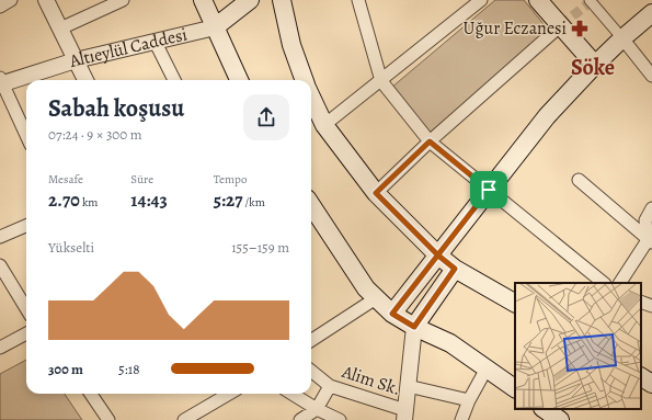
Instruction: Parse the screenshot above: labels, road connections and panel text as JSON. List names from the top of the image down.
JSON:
{
  "streets": {
    "main road": ["Altıeylül Caddesi"],
    "street": ["Alim Sk."]
  },
  "districts": ["Söke"],
  "places": {
    "pharmacy": ["Uğur Eczanesi"]
  },
  "page": {
    "heading": ["Sabah koşusu", "07:24 · 9 × 300 m"],
    "stats": [
      ["Mesafe", "2.70 km"],
      ["Süre", "14:43"],
      ["Tempo", "5:27 /km"]
    ],
    "chart": ["Yükselti", "155–159 m"],
    "list": [
      {
        "name": "300 m",
        "note": "5:18"
      }
    ]
  }
}
